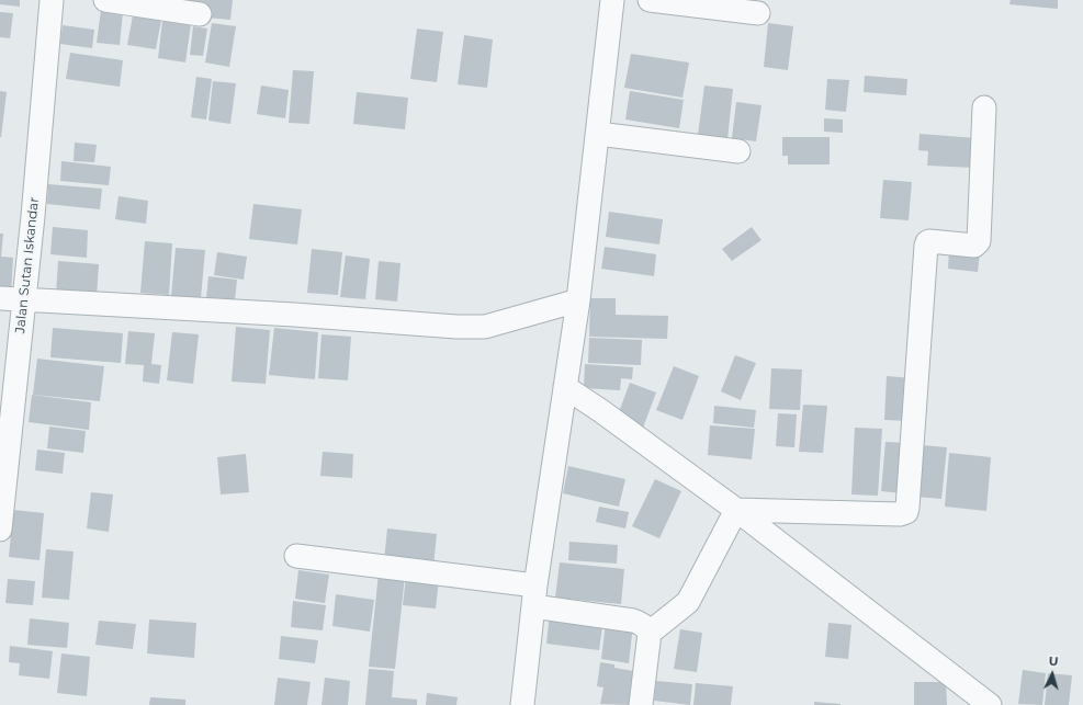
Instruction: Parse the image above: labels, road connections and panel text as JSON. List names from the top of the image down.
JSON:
{
  "streets": {
    "street": ["Jalan Sutan Iskandar"]
  },
  "north": "top"
}
